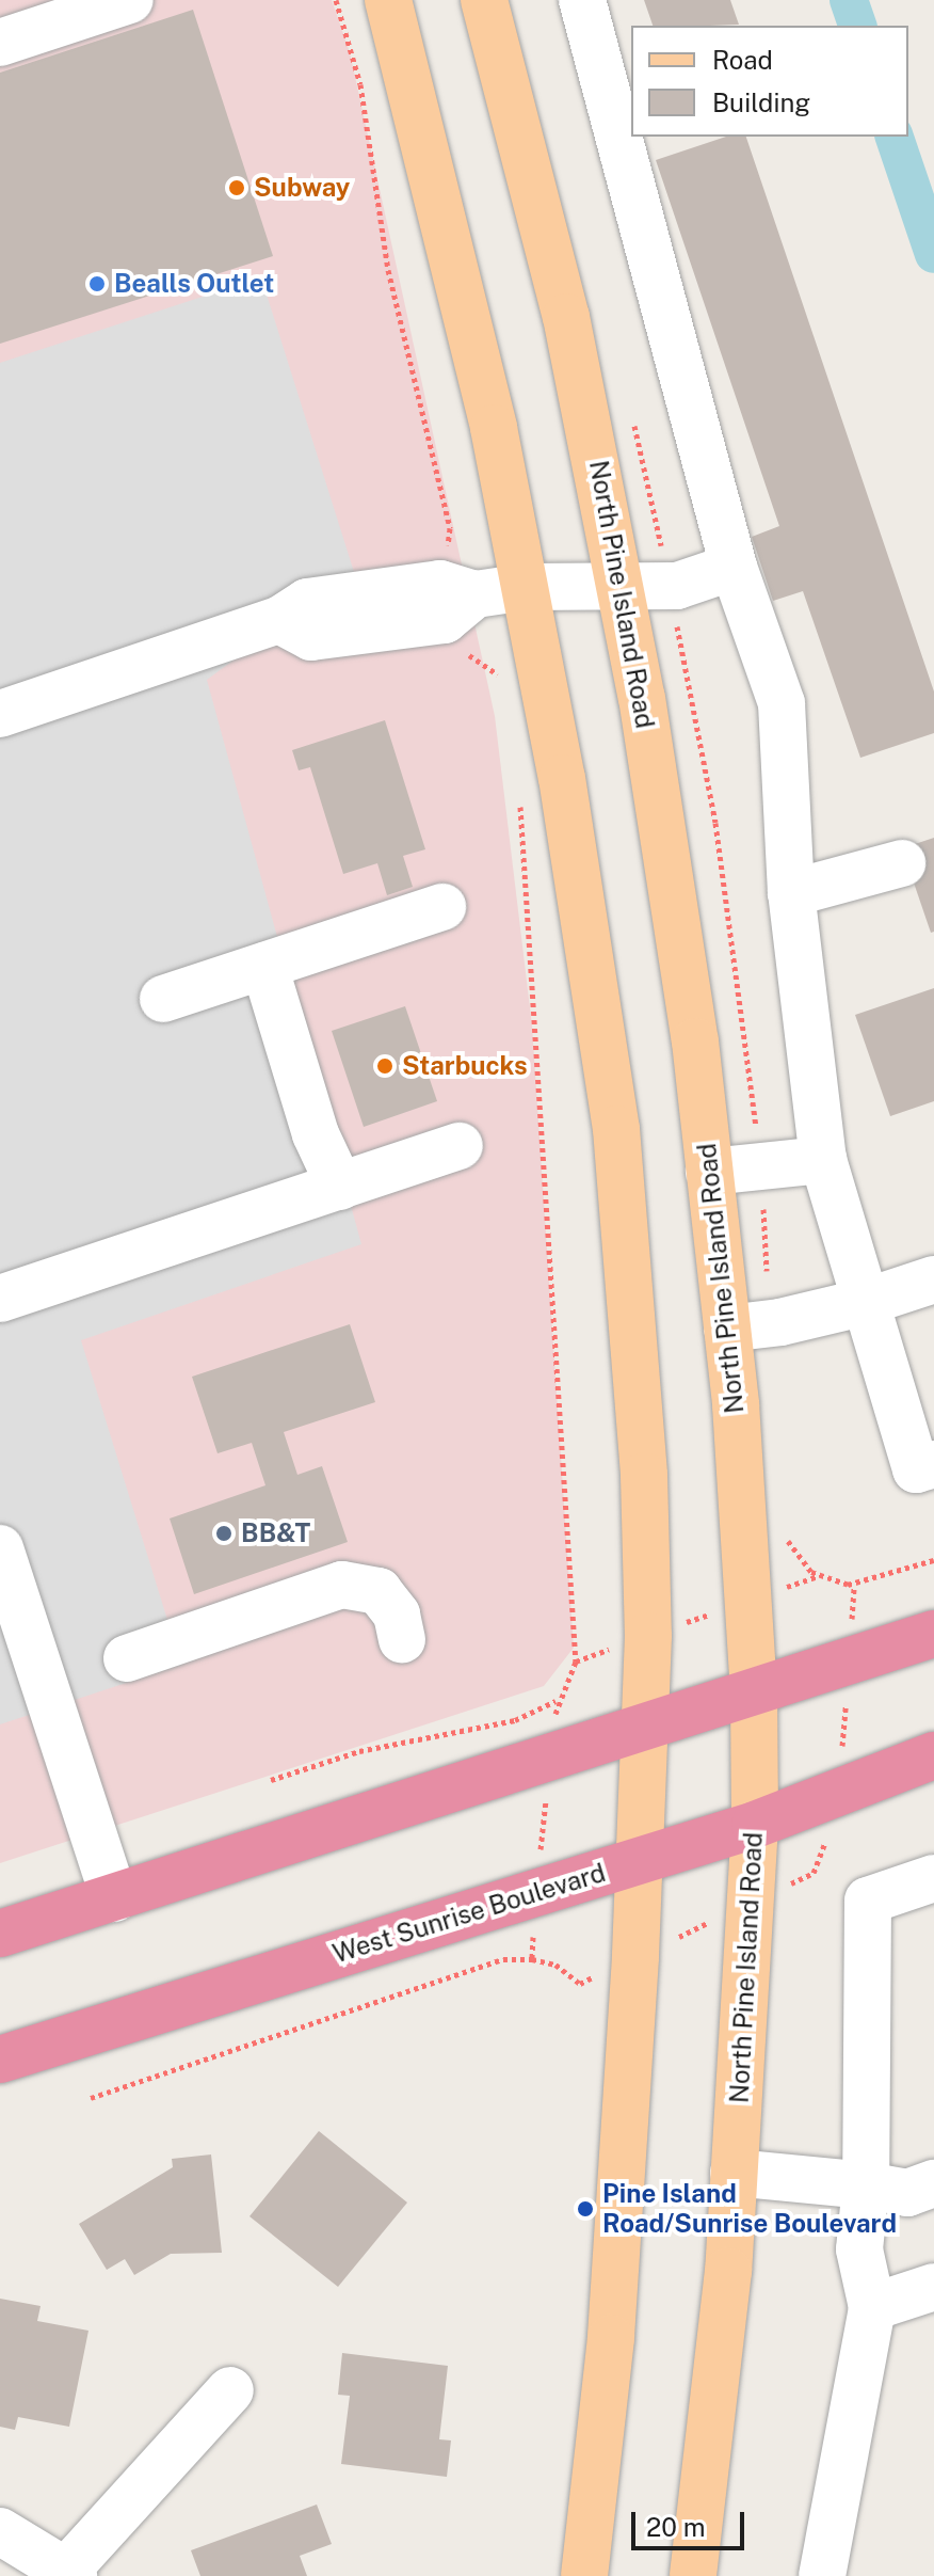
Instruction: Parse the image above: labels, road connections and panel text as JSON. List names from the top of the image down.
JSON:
{
  "streets": {
    "highway": ["West Sunrise Boulevard"],
    "main road": ["North Pine Island Road"]
  },
  "crossings": [
    ["North Pine Island Road", "West Sunrise Boulevard"]
  ],
  "places": [
    "Subway",
    "Bealls Outlet",
    "Starbucks",
    "BB&T",
    "Pine Island Road/Sunrise Boulevard"
  ],
  "legend": ["Road", "Building"],
  "scale_bar": "20 m"
}
